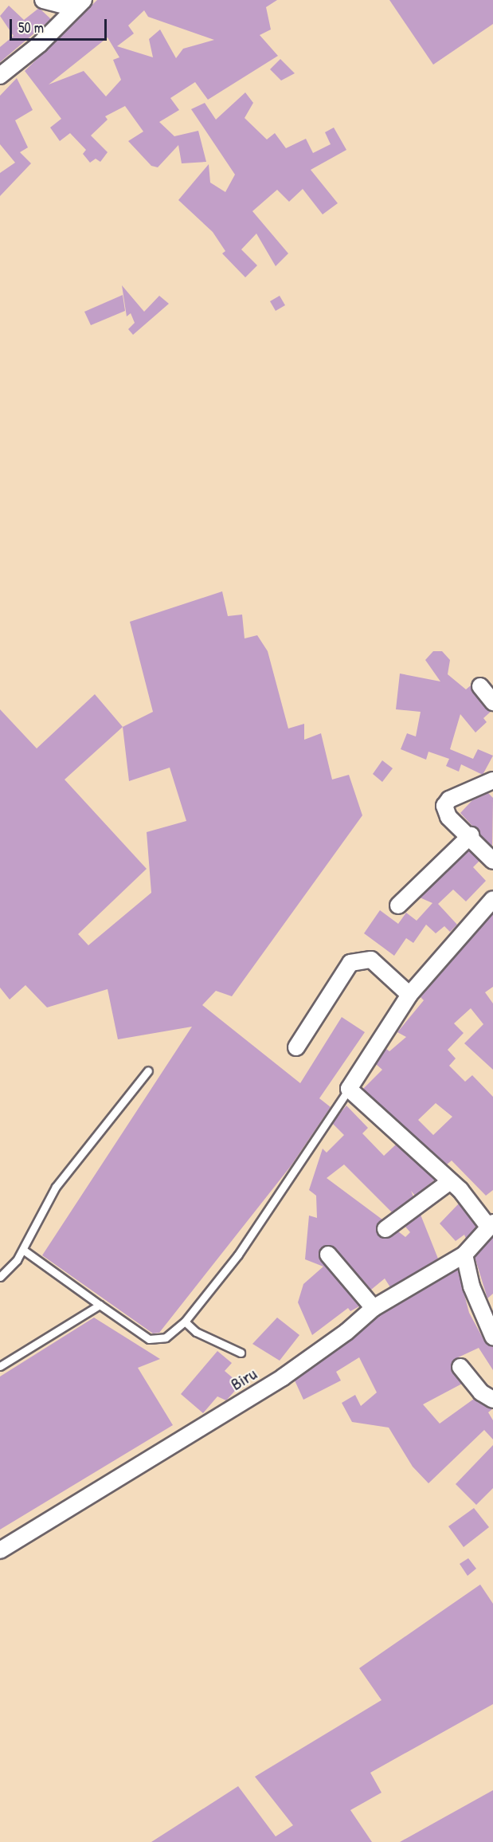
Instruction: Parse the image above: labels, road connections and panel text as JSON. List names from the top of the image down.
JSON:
{
  "streets": {
    "street": ["Biru"]
  },
  "scale_bar": "50 m"
}
